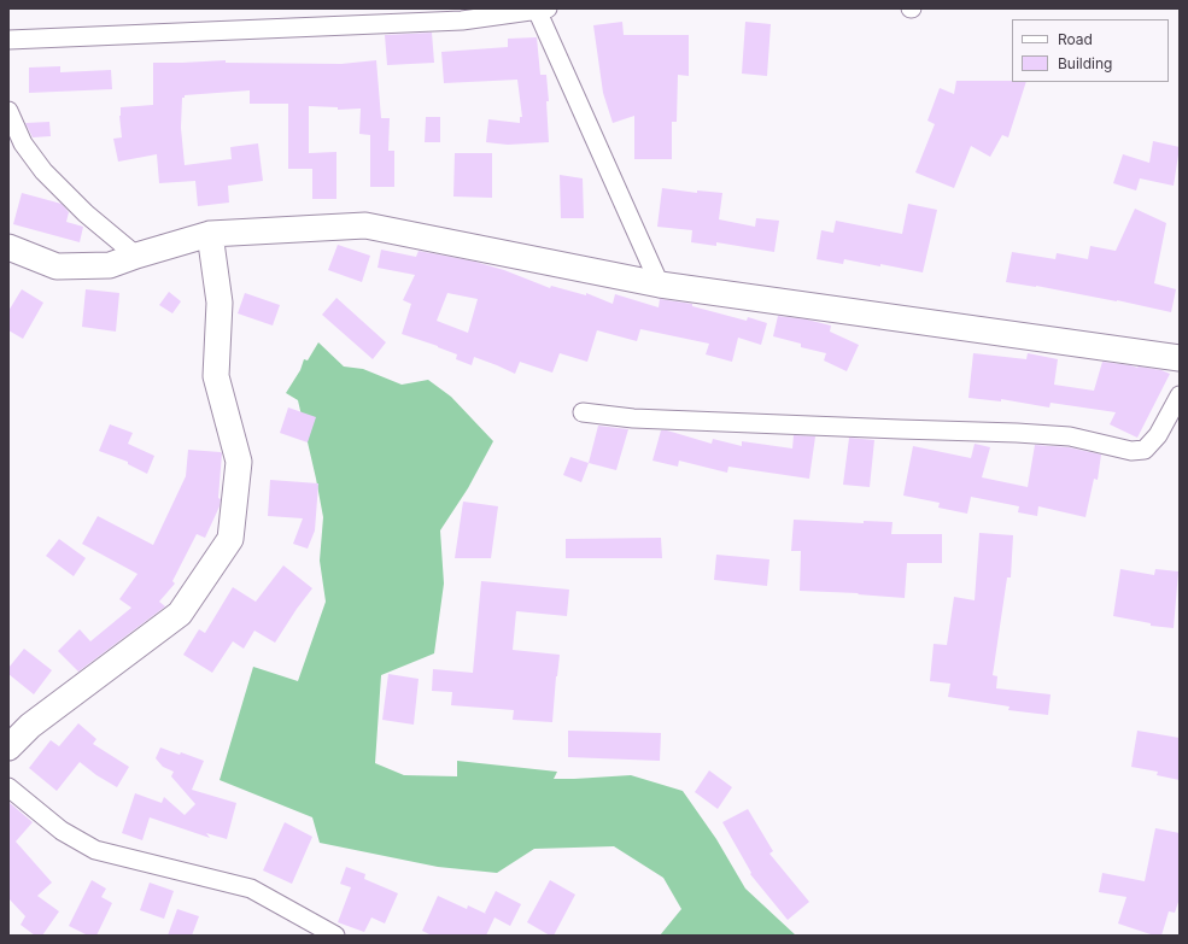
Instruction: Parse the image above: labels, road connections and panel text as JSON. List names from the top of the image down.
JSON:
{
  "legend": ["Road", "Building"]
}
